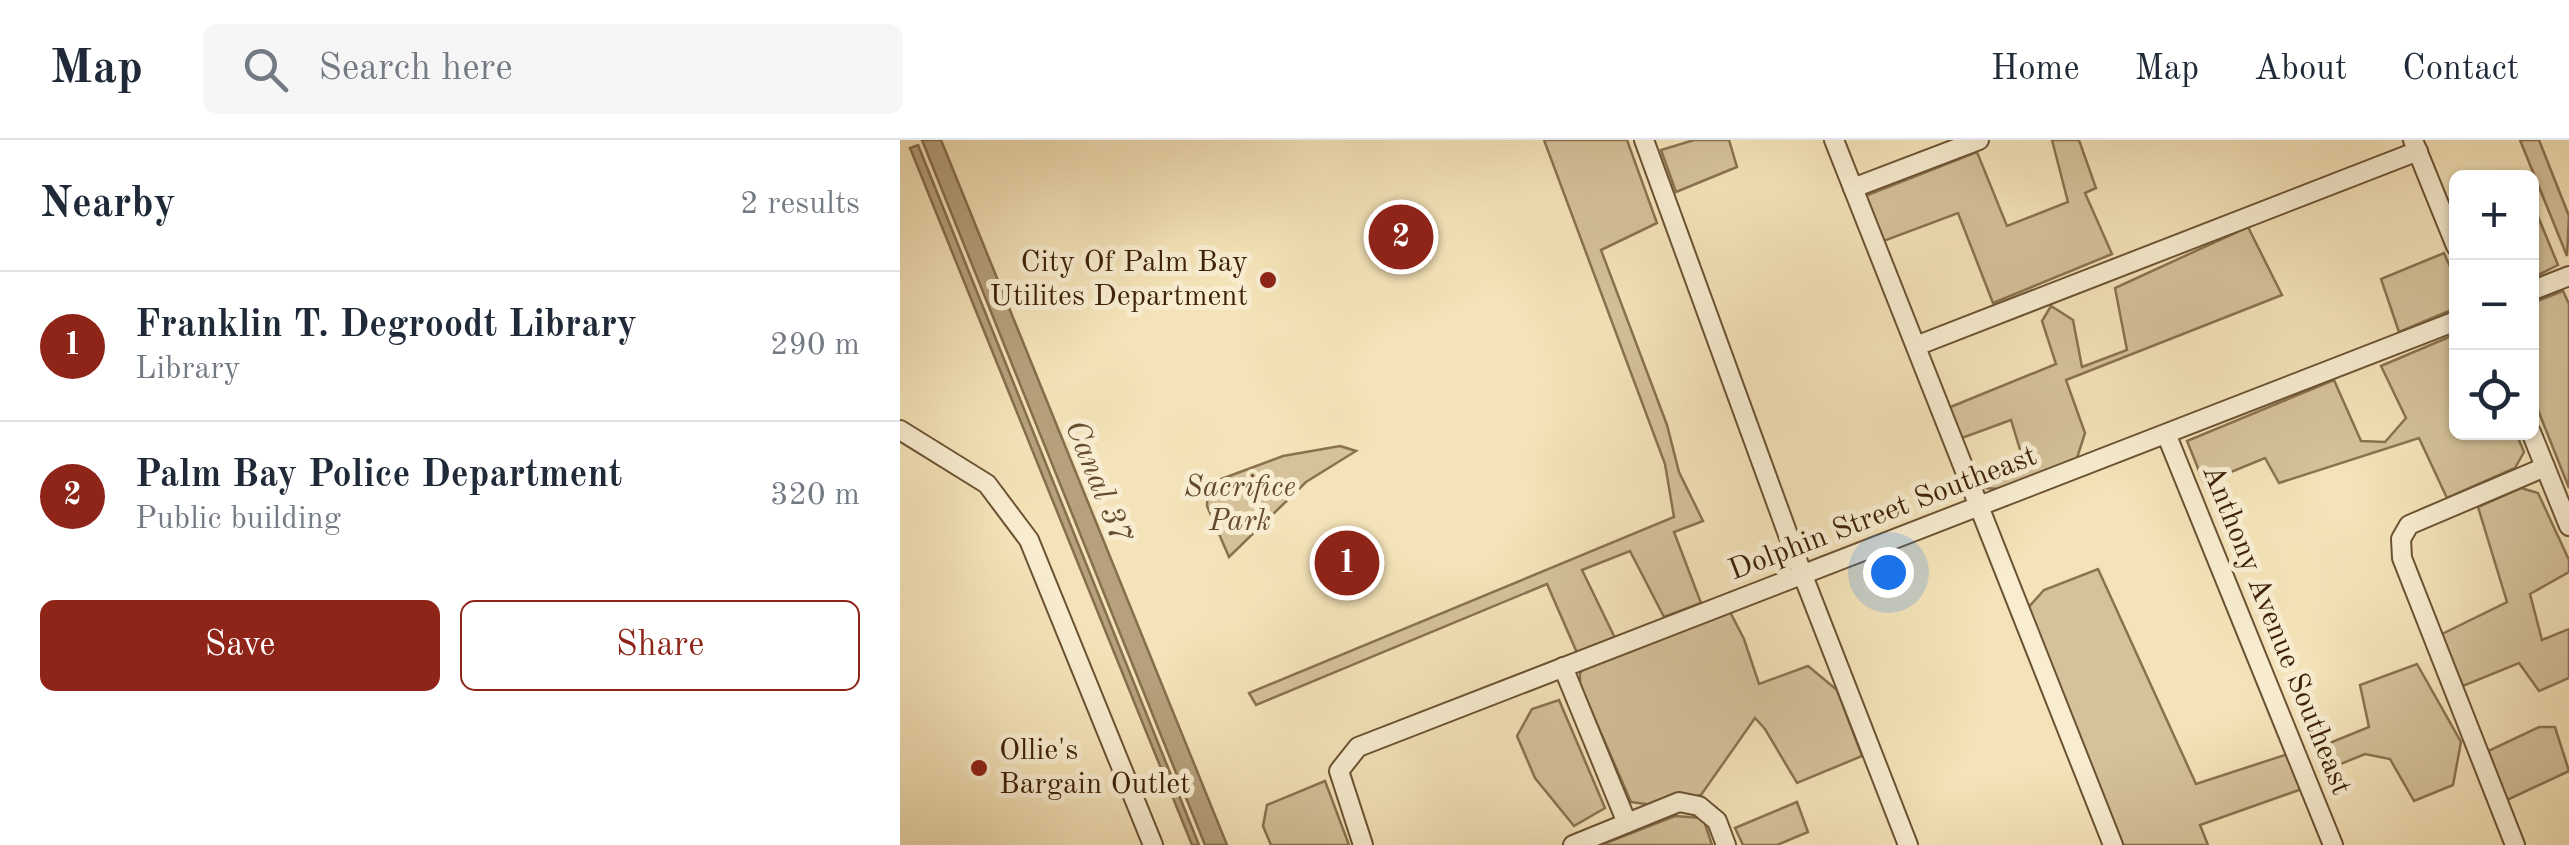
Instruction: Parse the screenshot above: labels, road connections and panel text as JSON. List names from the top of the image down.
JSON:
{
  "streets": {
    "street": ["Dolphin Street Southeast", "Anthony Avenue Southeast"]
  },
  "crossings": [
    ["Dolphin Street Southeast", "Anthony Avenue Southeast"]
  ],
  "water": ["Canal 37"],
  "parks": ["Sacrifice Park"],
  "places": ["City Of Palm Bay Utilites Department", "Ollie's Bargain Outlet"],
  "page": {
    "header": "Map",
    "search": "Search here",
    "nav": [
      "Home",
      "Map",
      "About",
      "Contact"
    ],
    "heading": ["Nearby", "2 results"],
    "map_buttons": ["+", "−"],
    "pins": ["2", "1"],
    "list": [
      {
        "mark": "1",
        "name": "Franklin T. Degroodt Library",
        "note": "Library",
        "value": "290 m"
      },
      {
        "mark": "2",
        "name": "Palm Bay Police Department",
        "note": "Public building",
        "value": "320 m"
      }
    ],
    "buttons": ["Save", "Share"]
  }
}
